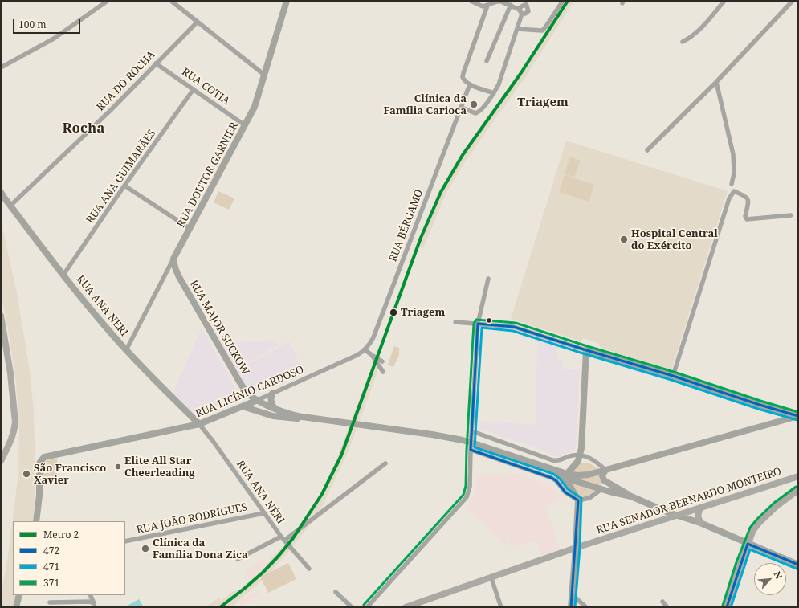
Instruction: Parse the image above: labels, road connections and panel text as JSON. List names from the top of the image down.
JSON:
{
  "streets": {
    "main road": [
      "RUA DOUTOR GARNIER",
      "RUA ANA NERI",
      "RUA MAJOR SUCKOW",
      "RUA LICÍNIO CARDOSO",
      "RUA SENADOR BERNARDO MONTEIRO"
    ],
    "street": [
      "RUA DO ROCHA",
      "RUA COTIA",
      "RUA ANA GUIMARÃES",
      "RUA BÉRGAMO",
      "RUA ANA NÉRI",
      "RUA JOÃO RODRIGUES"
    ]
  },
  "crossings": [
    ["RUA DO ROCHA", "RUA COTIA"],
    ["RUA DO ROCHA", "RUA ANA NERI"],
    ["RUA COTIA", "RUA DOUTOR GARNIER"],
    ["RUA COTIA", "RUA ANA GUIMARÃES"],
    ["RUA DOUTOR GARNIER", "RUA ANA NERI"],
    ["RUA DOUTOR GARNIER", "RUA MAJOR SUCKOW"],
    ["RUA ANA GUIMARÃES", "RUA ANA NERI"],
    ["RUA BÉRGAMO", "RUA LICÍNIO CARDOSO"],
    ["RUA ANA NERI", "RUA LICÍNIO CARDOSO"],
    ["RUA ANA NERI", "RUA ANA NÉRI"],
    ["RUA MAJOR SUCKOW", "RUA LICÍNIO CARDOSO"],
    ["RUA LICÍNIO CARDOSO", "RUA ANA NÉRI"],
    ["RUA ANA NÉRI", "RUA JOÃO RODRIGUES"]
  ],
  "districts": ["Triagem", "Rocha"],
  "places": [
    "Clínica da Família Carioca",
    "Hospital Central do Exército",
    "Triagem",
    "Elite All Star Cheerleading",
    "São Francisco Xavier",
    "Clínica da Família Dona Zica"
  ],
  "lines": [
    "metro line 2",
    "transit line 371",
    "transit line 472",
    "transit line 471"
  ],
  "legend": [
    "Metro 2",
    "472",
    "471",
    "371"
  ],
  "scale_bar": "100 m",
  "north": "top right"
}
